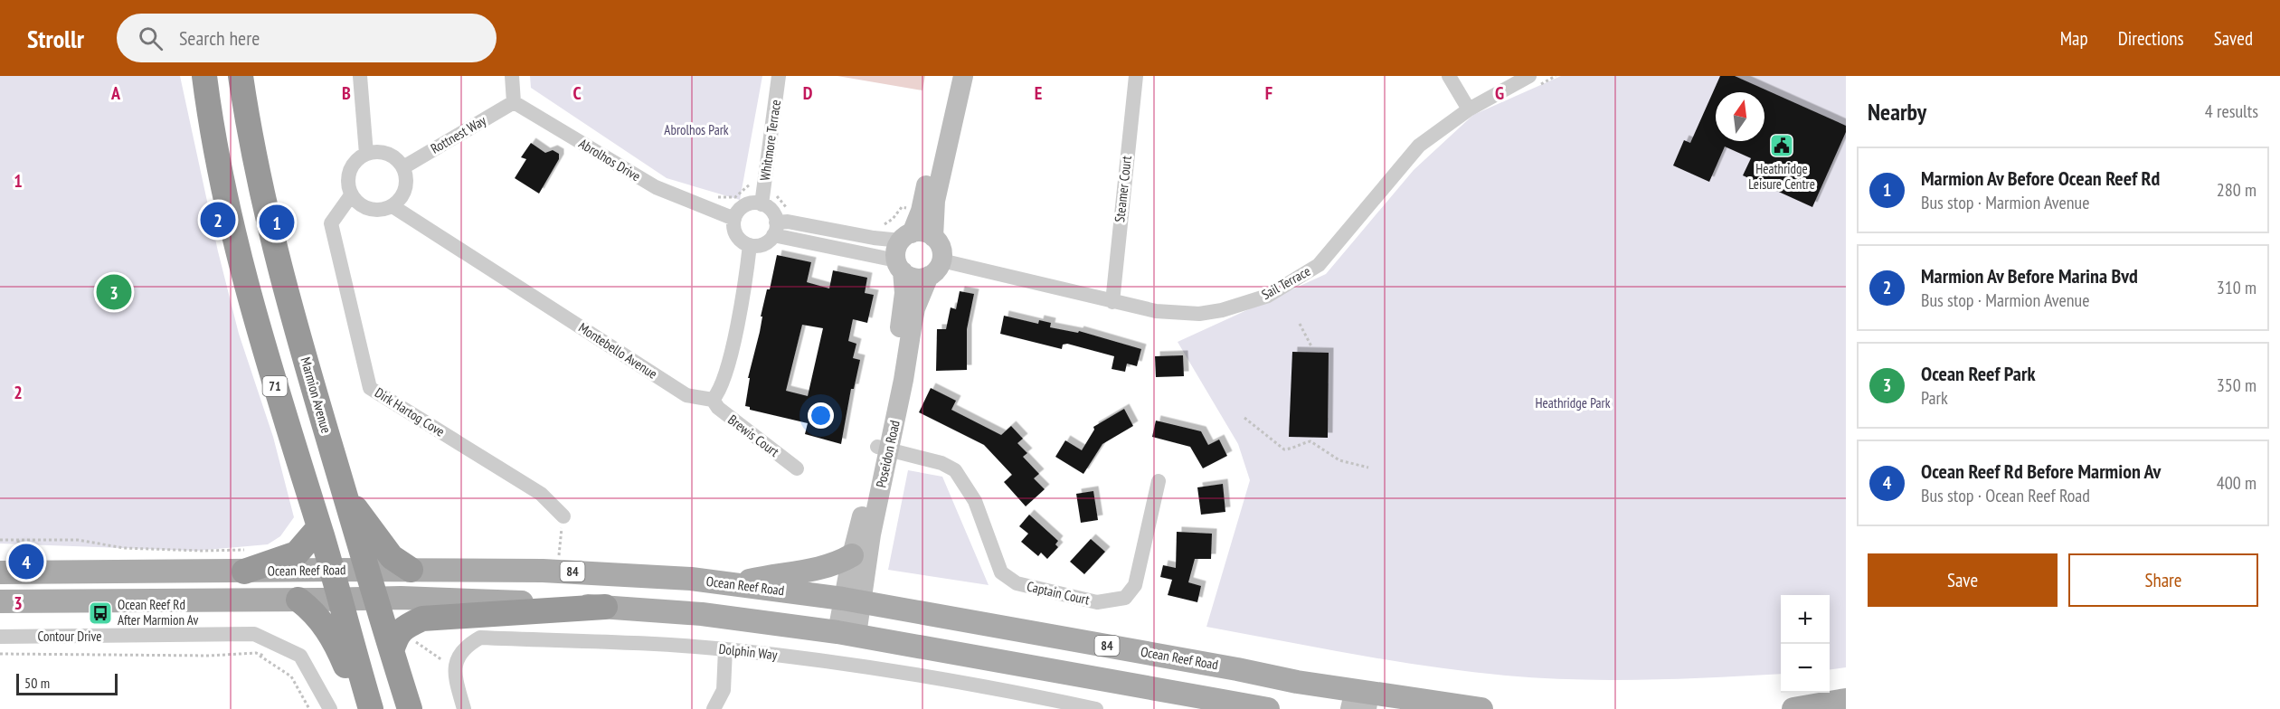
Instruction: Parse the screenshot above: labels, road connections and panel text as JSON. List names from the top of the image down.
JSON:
{
  "streets": {
    "highway": ["71", "Marmion Avenue"],
    "main road": ["Ocean Reef Road", "84"],
    "street": [
      "Rottnest Way",
      "Whitmore Terrace",
      "Abrolhos Drive",
      "Steamer Court",
      "Sail Terrace",
      "Montebello Avenue",
      "Dirk Hartog Cove",
      "Brewis Court",
      "Poseidon Road",
      "Captain Court",
      "Contour Drive",
      "Dolphin Way"
    ]
  },
  "crossings": [
    ["Rottnest Way", "Abrolhos Drive"],
    ["Rottnest Way", "Montebello Avenue"],
    ["Rottnest Way", "Dirk Hartog Cove"],
    ["Whitmore Terrace", "Abrolhos Drive"],
    ["Steamer Court", "Sail Terrace"],
    ["Sail Terrace", "Poseidon Road"],
    ["Montebello Avenue", "Dirk Hartog Cove"],
    ["Montebello Avenue", "Brewis Court"],
    ["71", "Ocean Reef Road"],
    ["Marmion Avenue", "Ocean Reef Road"],
    ["Poseidon Road", "Ocean Reef Road"],
    ["Poseidon Road", "Captain Court"]
  ],
  "parks": ["Abrolhos Park", "Heathridge Park"],
  "places": {
    "public building": ["Heathridge Leisure Centre"],
    "bus stop": ["Ocean Reef Rd After Marmion Av"]
  },
  "scale_bar": "50 m",
  "north": "top",
  "page": {
    "header": "Strollr",
    "search": "Search here",
    "nav": ["Map", "Directions", "Saved"],
    "heading": ["Nearby", "4 results"],
    "list": [
      {
        "mark": "1",
        "name": "Marmion Av Before Ocean Reef Rd",
        "note": "Bus stop · Marmion Avenue",
        "value": "280 m"
      },
      {
        "mark": "2",
        "name": "Marmion Av Before Marina Bvd",
        "note": "Bus stop · Marmion Avenue",
        "value": "310 m"
      },
      {
        "mark": "3",
        "name": "Ocean Reef Park",
        "note": "Park",
        "value": "350 m"
      },
      {
        "mark": "4",
        "name": "Ocean Reef Rd Before Marmion Av",
        "note": "Bus stop · Ocean Reef Road",
        "value": "400 m"
      }
    ],
    "pins": [
      "2",
      "1",
      "3",
      "4"
    ],
    "buttons": ["Save", "Share"],
    "map_buttons": ["+", "−"],
    "scale": "50 m"
  },
  "grid": {
    "columns": [
      "A",
      "B",
      "C",
      "D",
      "E",
      "F",
      "G"
    ],
    "rows": ["1", "2", "3"]
  }
}
